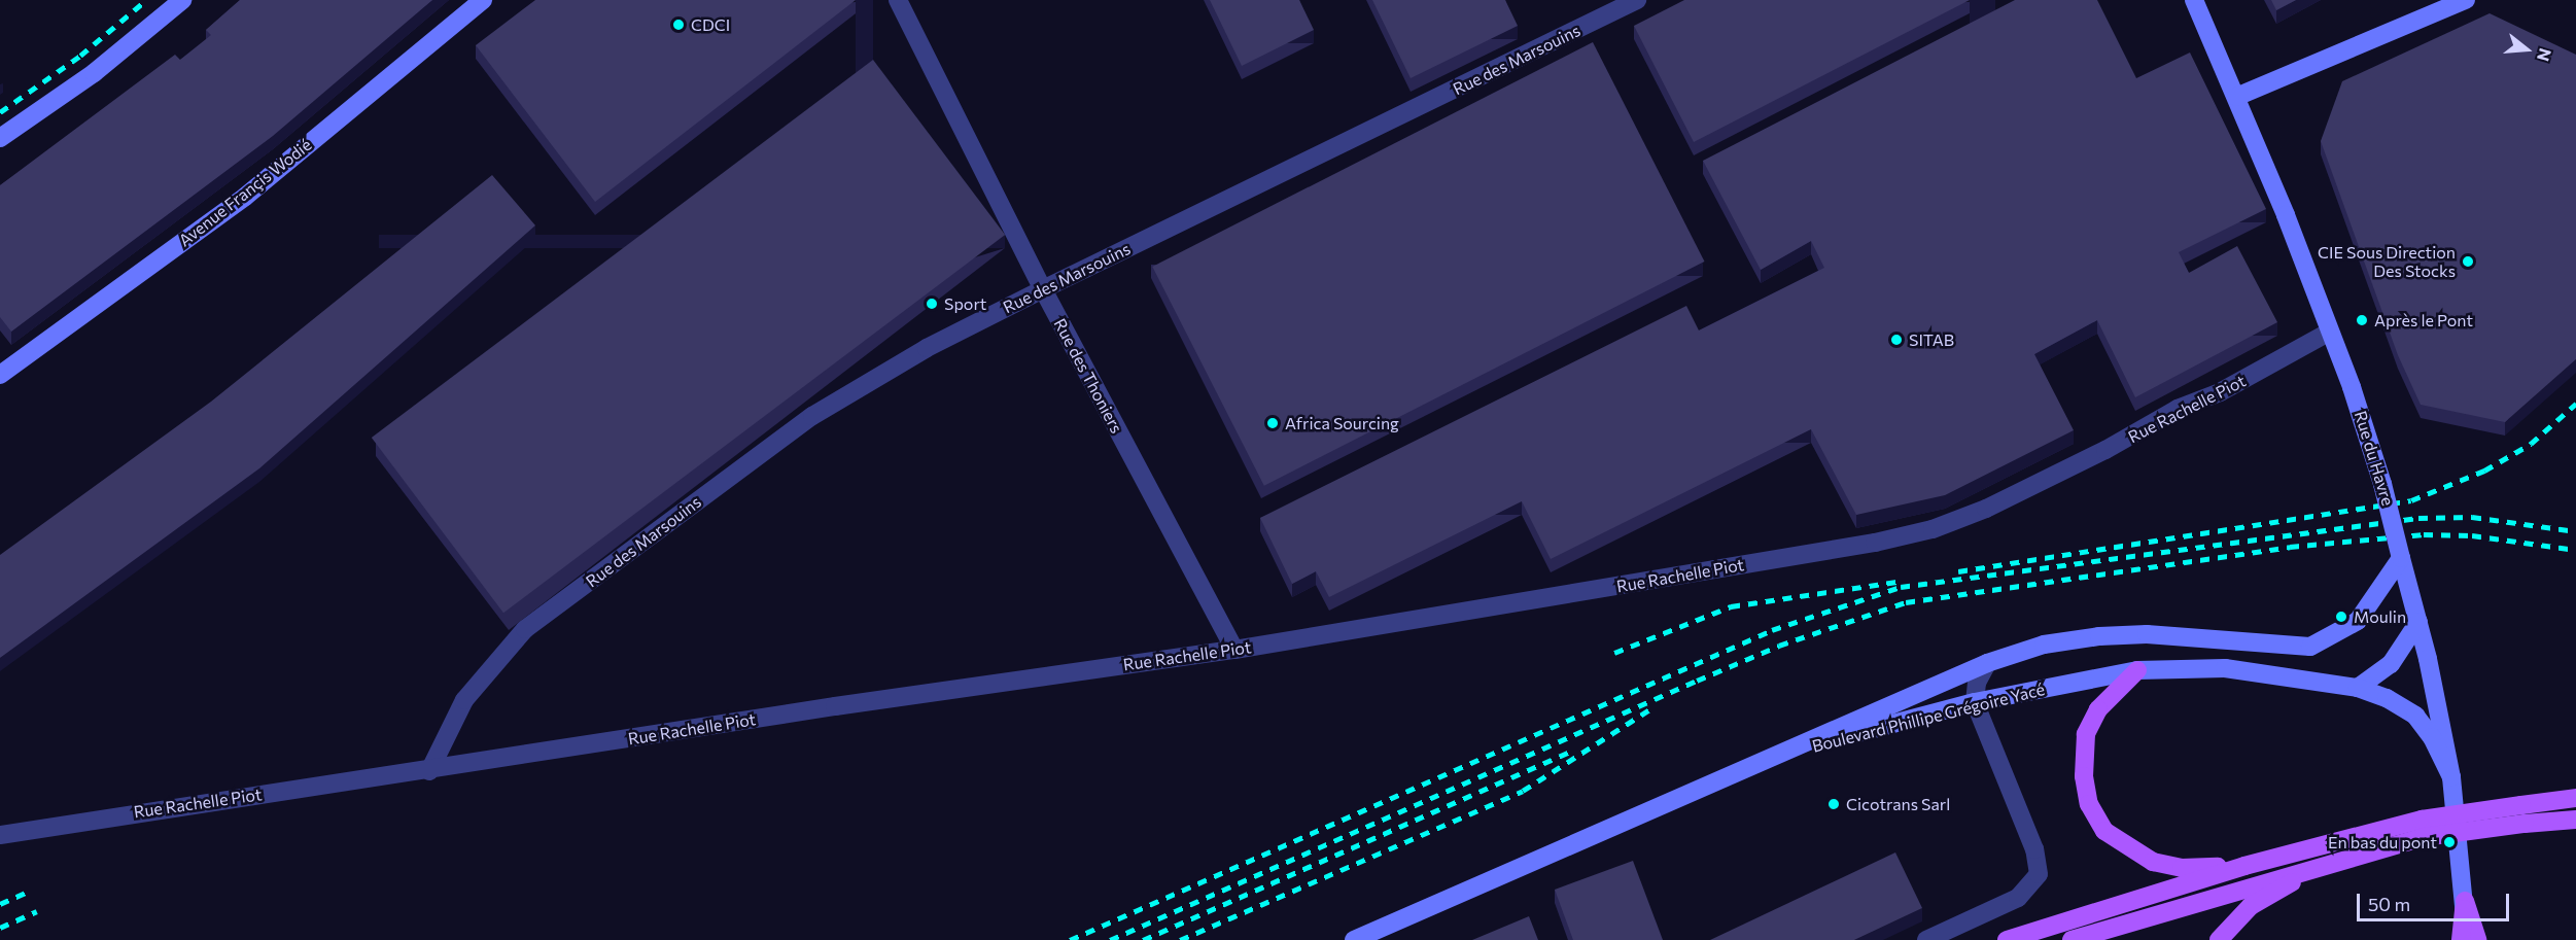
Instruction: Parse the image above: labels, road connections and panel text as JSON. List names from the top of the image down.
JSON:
{
  "streets": {
    "street": [
      "Rue des Marsouins",
      "Avenue Françis Wodié",
      "Rue des Thoniers",
      "Rue Rachelle Piot",
      "Rue du Havre",
      "Boulevard Phillipe Grégoire Yacé"
    ]
  },
  "crossings": [
    ["Rue des Marsouins", "Rue des Thoniers"],
    ["Rue des Marsouins", "Rue Rachelle Piot"],
    ["Rue des Thoniers", "Rue Rachelle Piot"],
    ["Rue Rachelle Piot", "Rue du Havre"],
    ["Rue du Havre", "Boulevard Phillipe Grégoire Yacé"]
  ],
  "places": [
    "CDCI",
    "CIE Sous Direction Des Stocks",
    "Sport",
    "Après le Pont",
    "SITAB",
    "Africa Sourcing",
    "Moulin",
    "Cicotrans Sarl",
    "En bas du pont"
  ],
  "scale_bar": "50 m",
  "north": "right"
}
